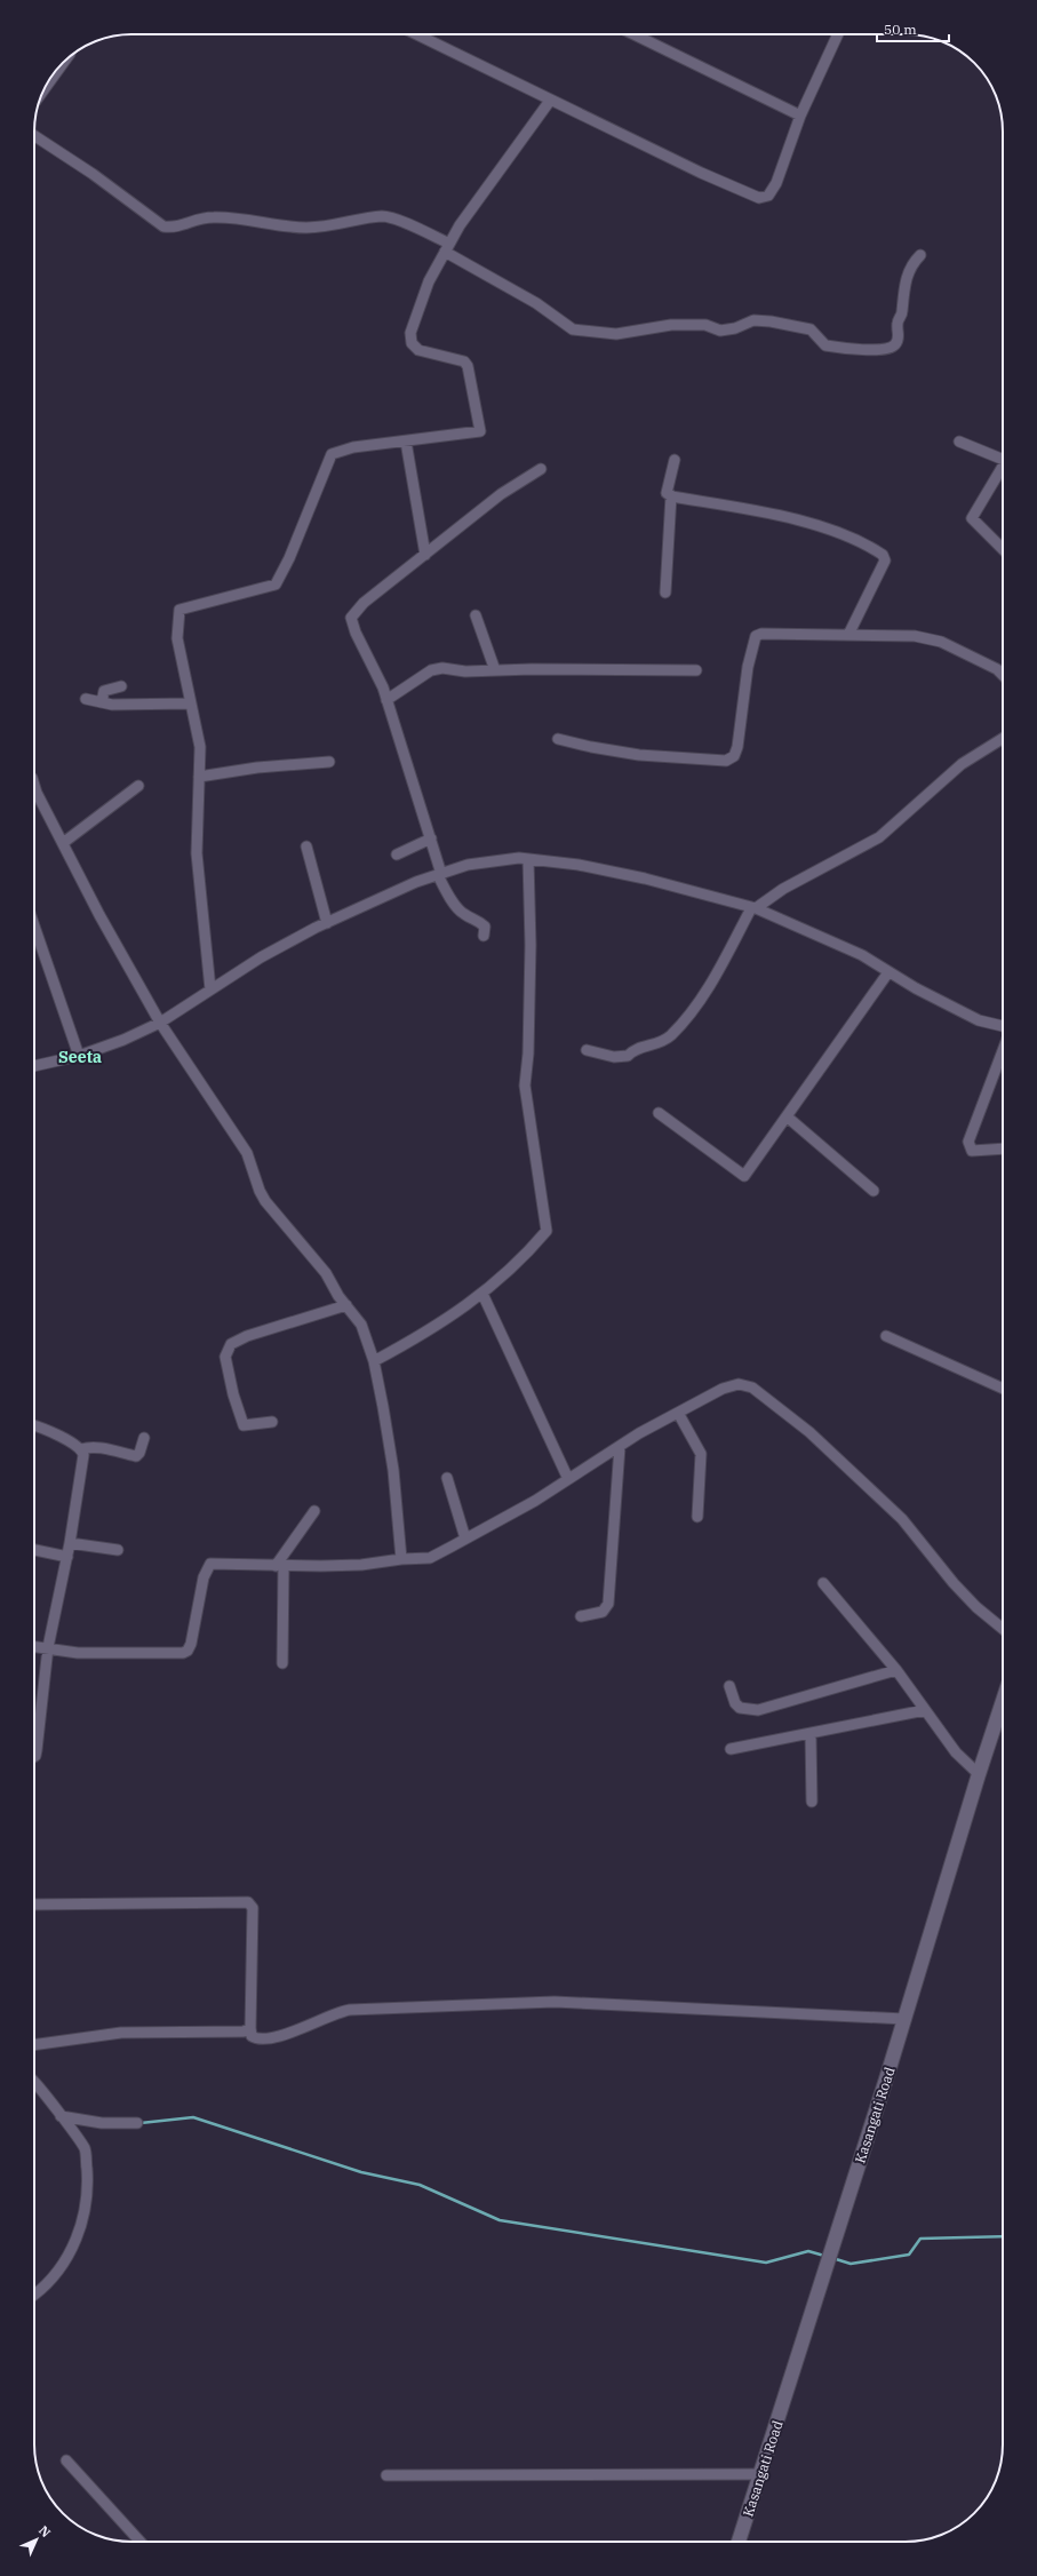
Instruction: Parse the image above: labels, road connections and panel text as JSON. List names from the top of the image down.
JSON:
{
  "streets": {
    "street": ["Kasangati Road"]
  },
  "districts": ["Seeta"],
  "scale_bar": "50 m",
  "north": "top right"
}
